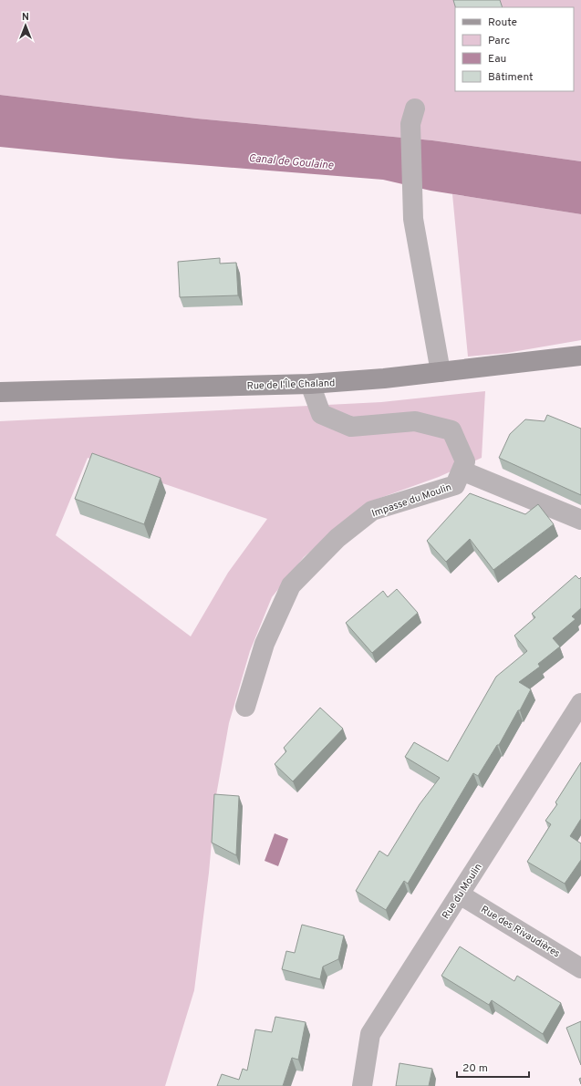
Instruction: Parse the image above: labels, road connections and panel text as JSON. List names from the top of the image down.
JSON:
{
  "streets": {
    "street": [
      "Rue de l'Île Chaland",
      "Impasse du Moulin",
      "Rue du Moulin",
      "Rue des Rivaudières"
    ]
  },
  "crossings": [
    ["Rue de l'Île Chaland", "Impasse du Moulin"],
    ["Rue du Moulin", "Rue des Rivaudières"]
  ],
  "water": ["Canal de Goulaine"],
  "legend": [
    "Route",
    "Parc",
    "Eau",
    "Bâtiment"
  ],
  "scale_bar": "20 m",
  "north": "top"
}
